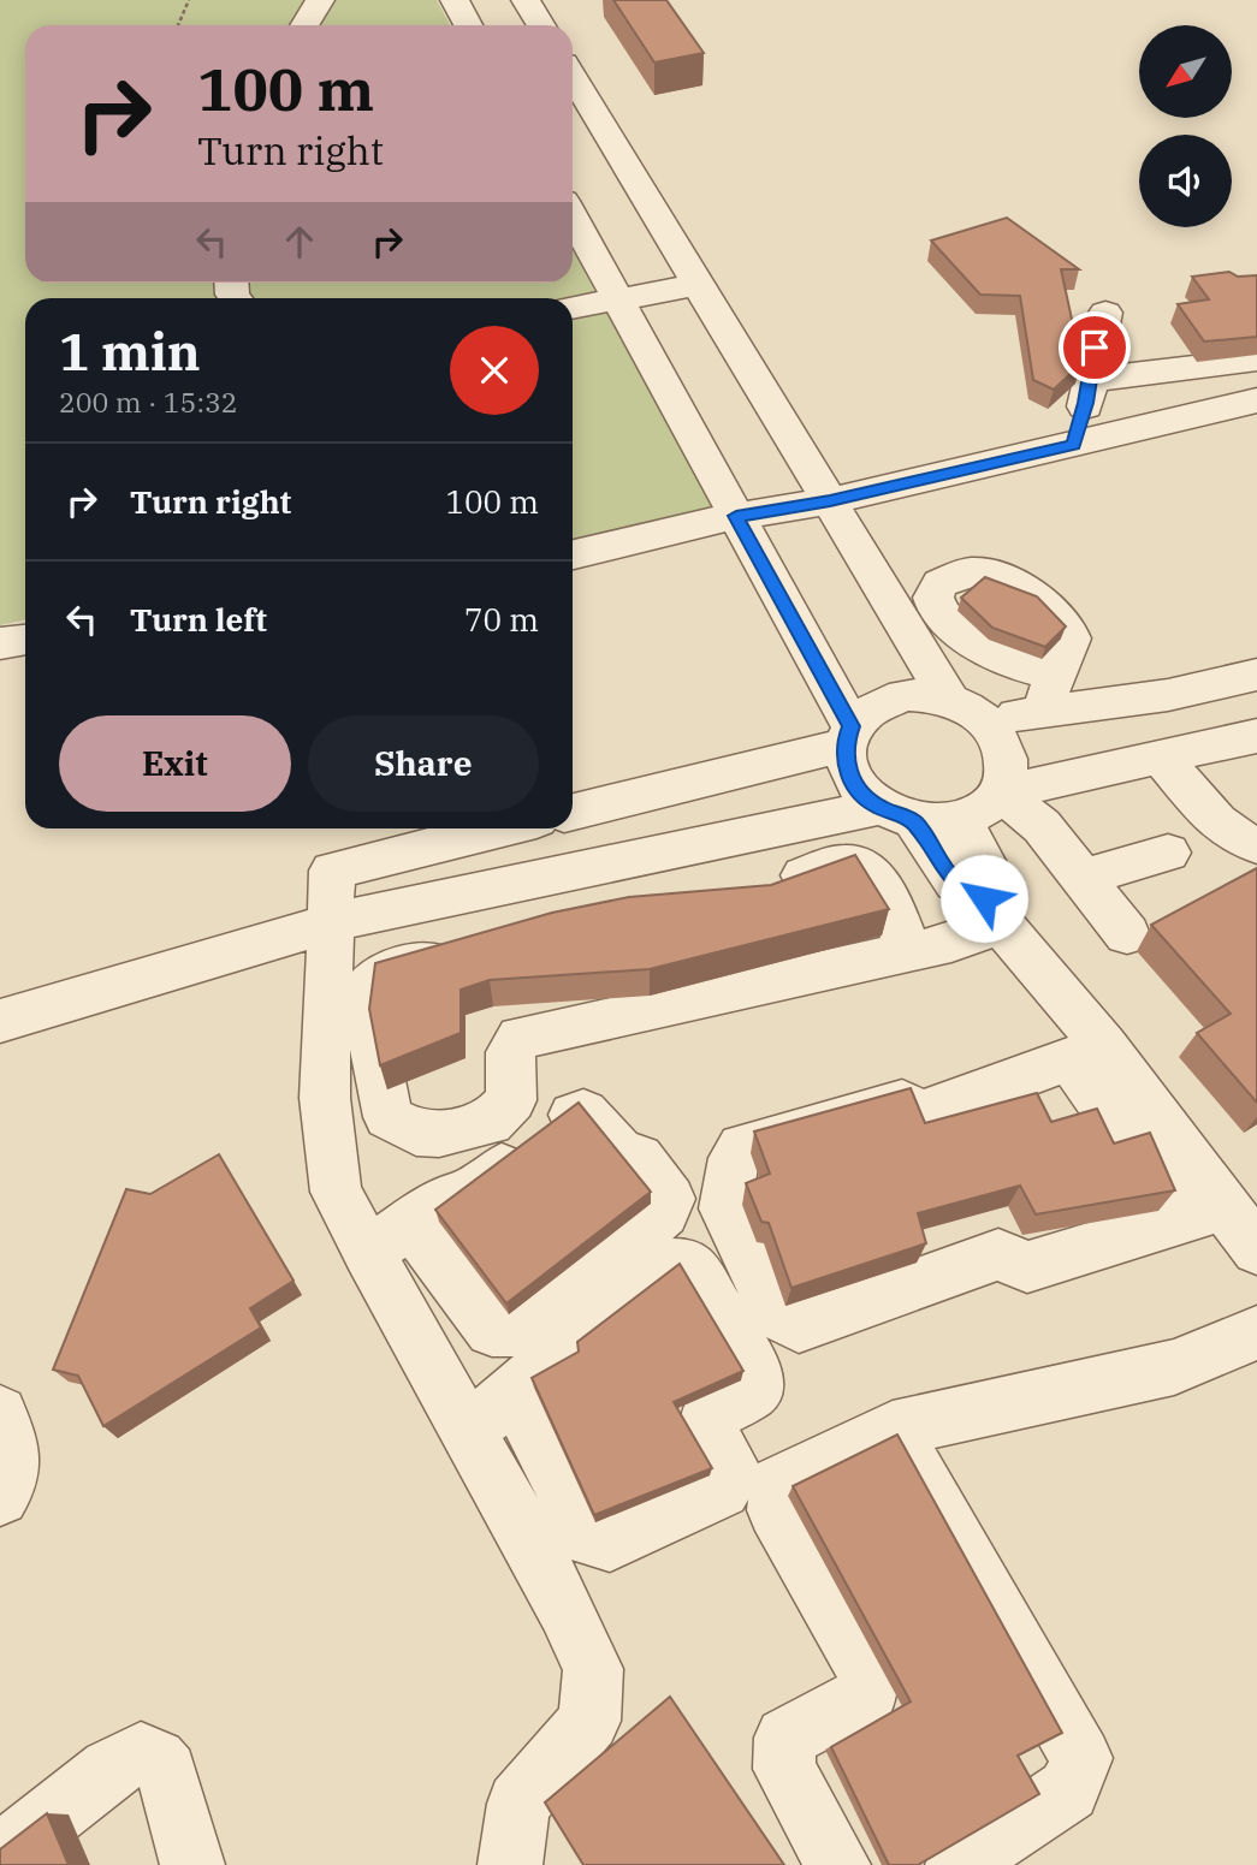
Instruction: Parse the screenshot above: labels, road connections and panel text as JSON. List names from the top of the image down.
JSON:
{
  "north": "bottom left",
  "page": {
    "turn": ["100 m", "Turn right"],
    "heading": ["1 min", "200 m · 15:32"],
    "list": [
      {
        "name": "Turn right",
        "value": "100 m"
      },
      {
        "name": "Turn left",
        "value": "70 m"
      }
    ],
    "buttons": ["Exit", "Share"]
  }
}
